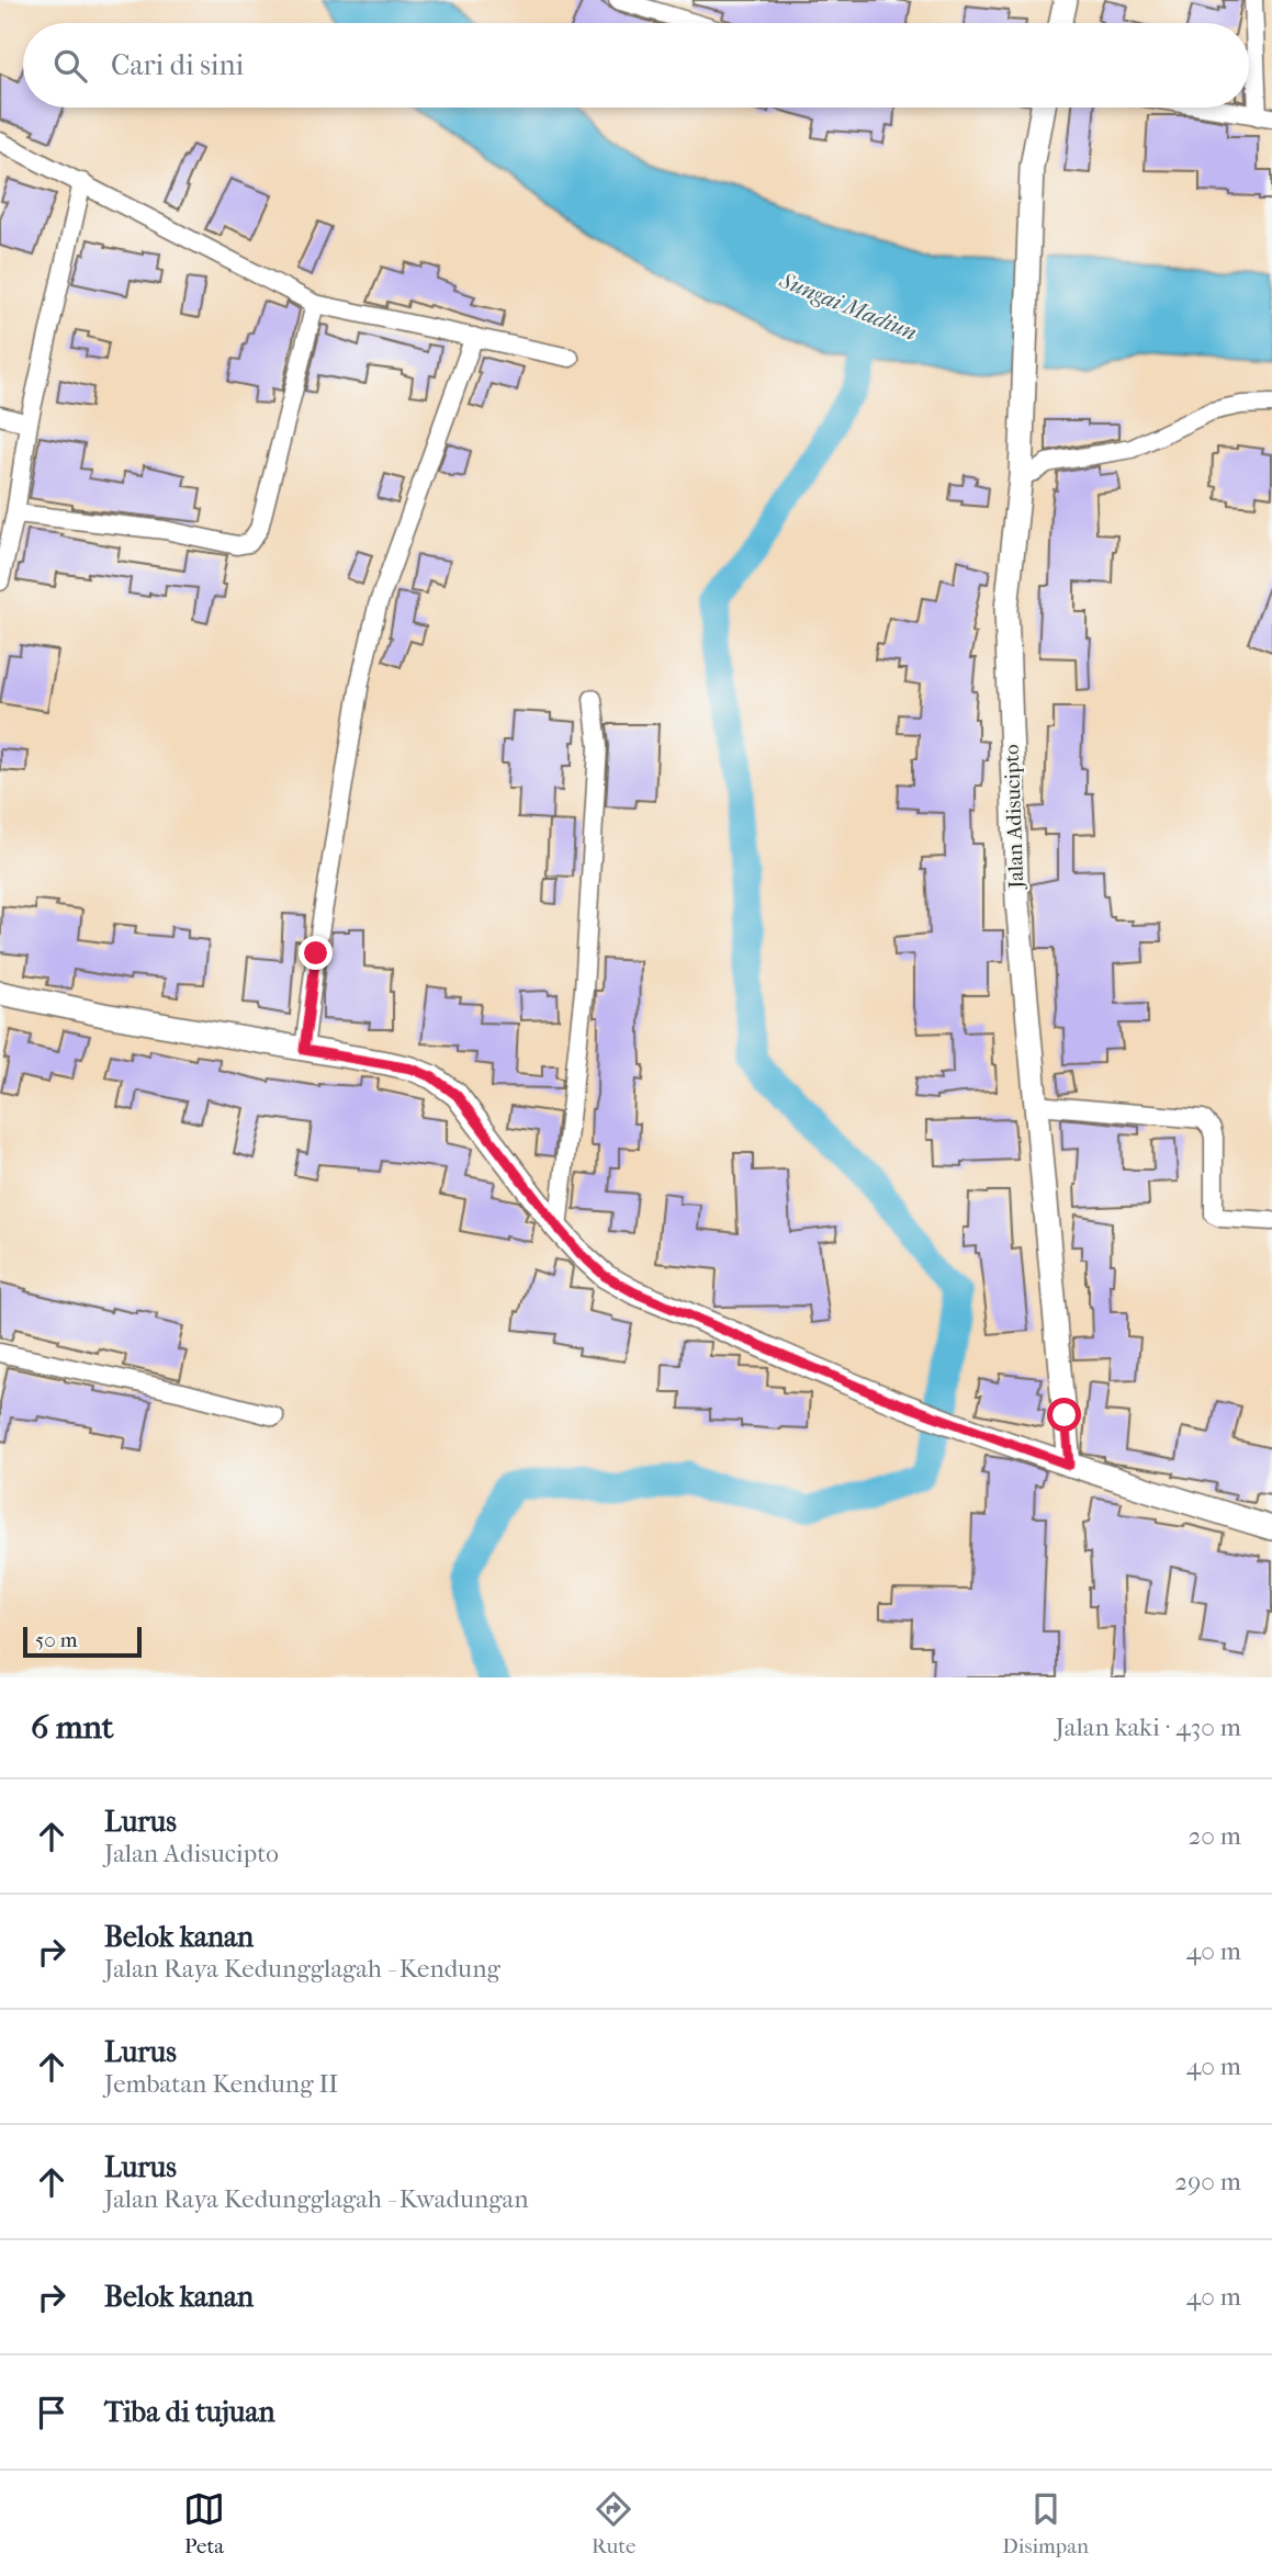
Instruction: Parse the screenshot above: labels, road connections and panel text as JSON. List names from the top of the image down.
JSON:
{
  "streets": {
    "main road": ["Jalan Adisucipto"]
  },
  "water": ["Sungai Madiun"],
  "scale_bar": "50 m",
  "page": {
    "search": "Cari di sini",
    "scale": "50 m",
    "heading": ["6 mnt", "Jalan kaki · 430 m"],
    "list": [
      ["Lurus", "Jalan Adisucipto", "20 m"],
      ["Belok kanan", "Jalan Raya Kedungglagah - Kendung", "40 m"],
      ["Lurus", "Jembatan Kendung II", "40 m"],
      ["Lurus", "Jalan Raya Kedungglagah - Kwadungan", "290 m"],
      ["Belok kanan", "40 m"],
      "Tiba di tujuan"
    ],
    "nav": ["Peta", "Rute", "Disimpan"]
  }
}
